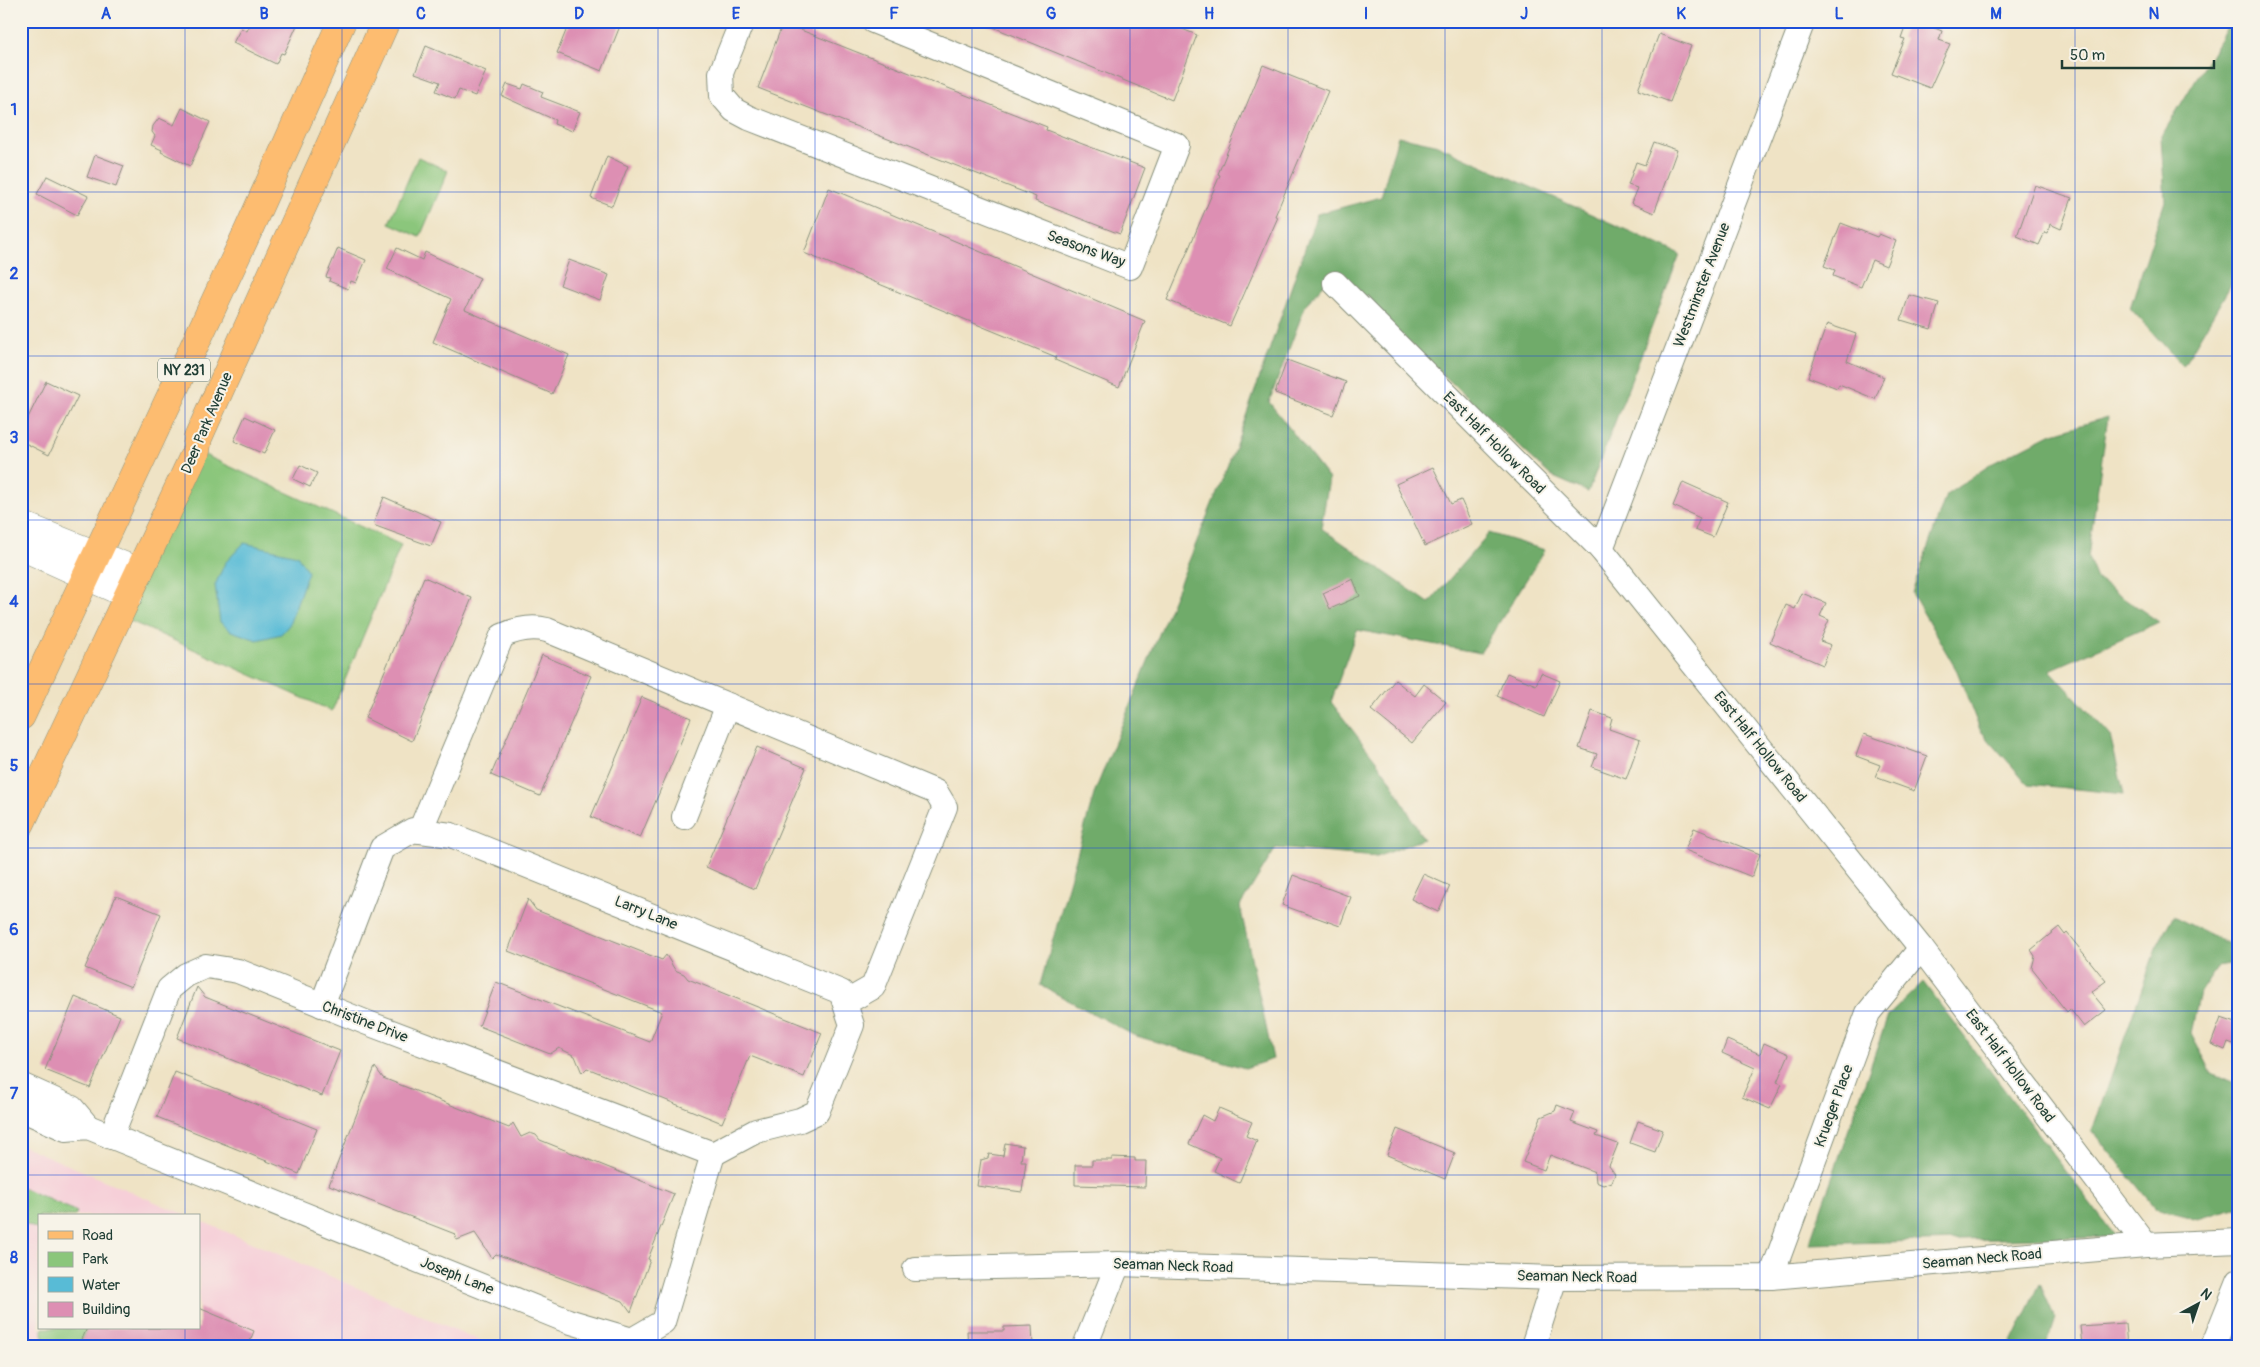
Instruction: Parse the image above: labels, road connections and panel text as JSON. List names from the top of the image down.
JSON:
{
  "streets": {
    "main road": ["NY 231", "Deer Park Avenue"],
    "street": [
      "Seasons Way",
      "Westminster Avenue",
      "East Half Hollow Road",
      "Larry Lane",
      "Christine Drive",
      "Krueger Place",
      "Seaman Neck Road",
      "Joseph Lane"
    ]
  },
  "crossings": [
    ["Westminster Avenue", "East Half Hollow Road"],
    ["East Half Hollow Road", "Krueger Place"],
    ["East Half Hollow Road", "Seaman Neck Road"],
    ["Larry Lane", "Christine Drive"],
    ["Christine Drive", "Joseph Lane"],
    ["Krueger Place", "Seaman Neck Road"]
  ],
  "legend": [
    "Road",
    "Park",
    "Water",
    "Building"
  ],
  "scale_bar": "50 m",
  "north": "top right",
  "grid": {
    "columns": [
      "A",
      "B",
      "C",
      "D",
      "E",
      "F",
      "G",
      "H",
      "I",
      "J",
      "K",
      "L",
      "M",
      "N"
    ],
    "rows": [
      "1",
      "2",
      "3",
      "4",
      "5",
      "6",
      "7",
      "8"
    ]
  }
}
